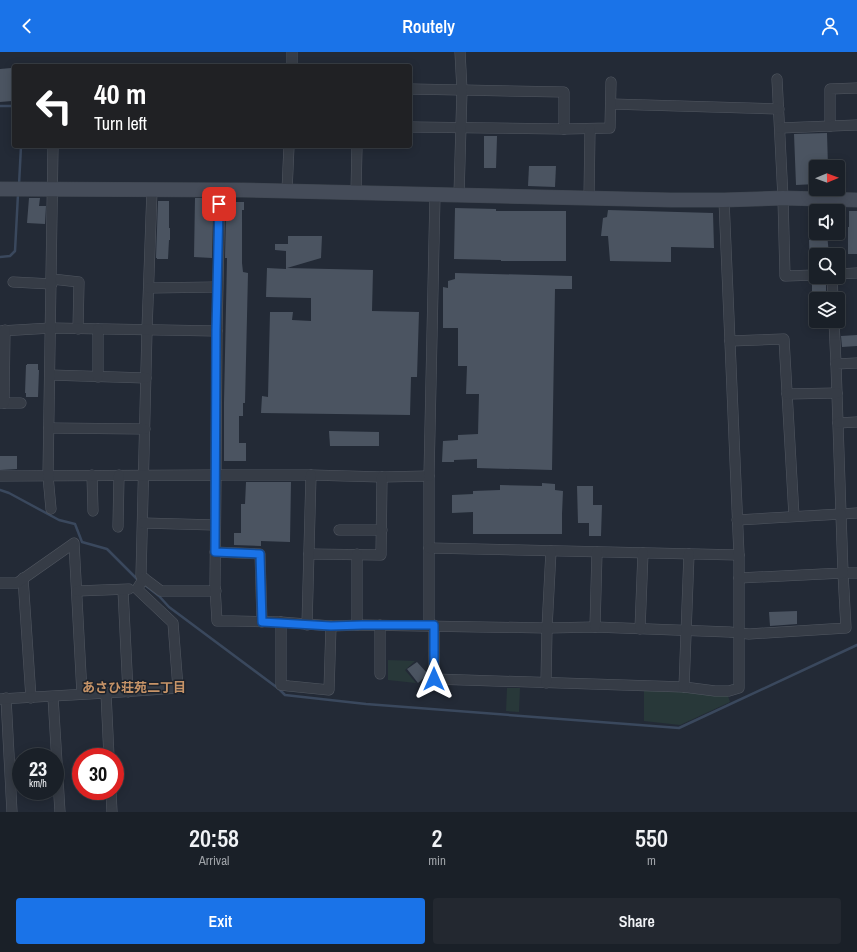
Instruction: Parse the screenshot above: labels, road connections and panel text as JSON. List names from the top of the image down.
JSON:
{
  "districts": ["あさひ荘苑二丁目"],
  "north": "right",
  "page": {
    "header": "Routely",
    "turn": ["40 m", "Turn left"],
    "speed": "23 km/h",
    "limit": "30",
    "eta": [
      "20:58",
      "Arrival",
      "2",
      "min",
      "550",
      "m"
    ],
    "buttons": ["Exit", "Share"]
  }
}
